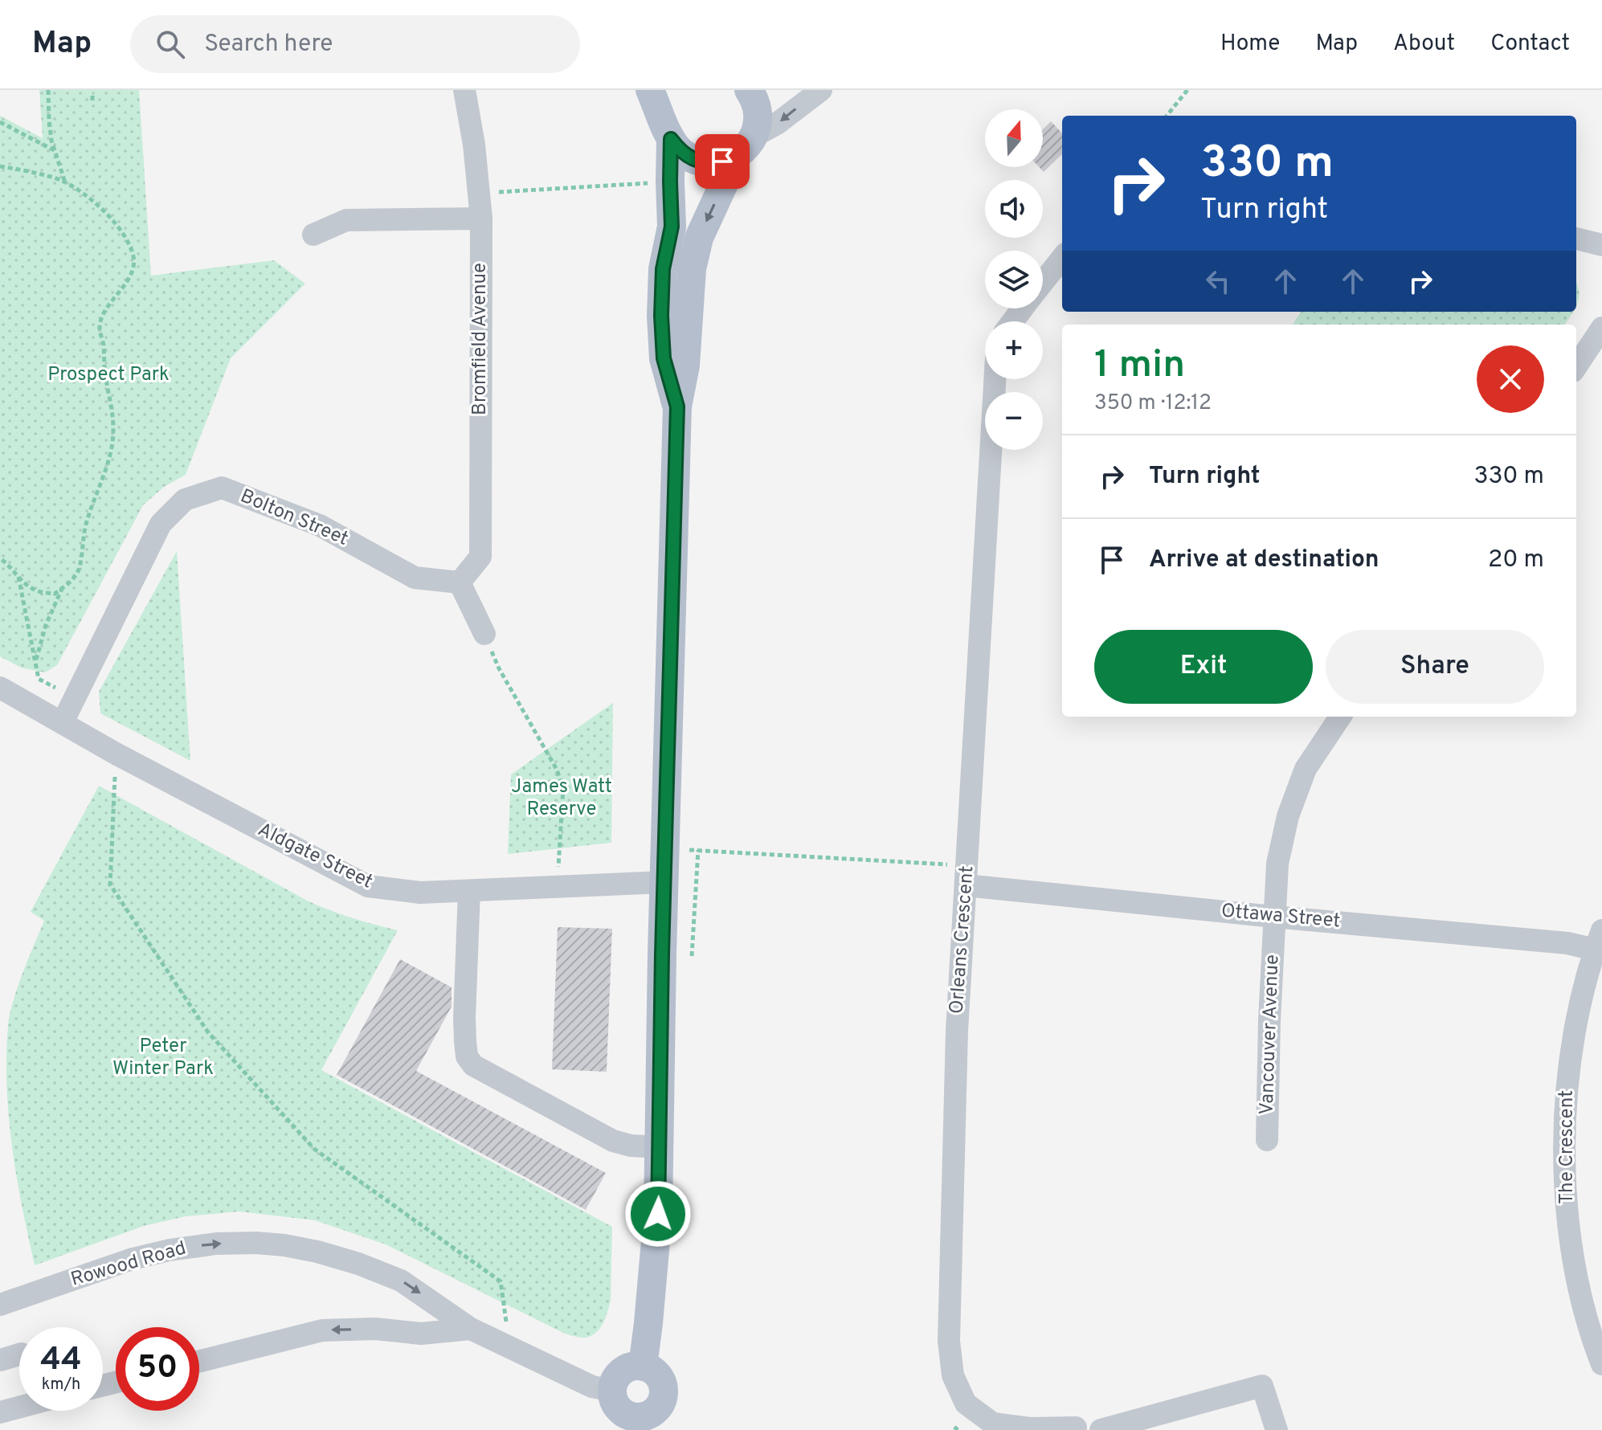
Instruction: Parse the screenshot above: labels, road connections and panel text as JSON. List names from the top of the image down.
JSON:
{
  "streets": {
    "street": [
      "Bromfield Avenue",
      "Bolton Street",
      "Aldgate Street",
      "Ottawa Street",
      "Orleans Crescent",
      "Vancouver Avenue",
      "The Crescent",
      "Rowood Road"
    ]
  },
  "crossings": [
    ["Bromfield Avenue", "Bolton Street"],
    ["Bolton Street", "Aldgate Street"],
    ["Ottawa Street", "Orleans Crescent"],
    ["Ottawa Street", "Vancouver Avenue"],
    ["Ottawa Street", "The Crescent"]
  ],
  "parks": ["Prospect Park", "James Watt Reserve", "Peter Winter Park"],
  "north": "top",
  "page": {
    "header": "Map",
    "search": "Search here",
    "nav": [
      "Home",
      "Map",
      "About",
      "Contact"
    ],
    "map_buttons": ["+", "−"],
    "turn": ["330 m", "Turn right"],
    "heading": ["1 min", "350 m · 12:12"],
    "list": [
      {
        "name": "Turn right",
        "value": "330 m"
      },
      {
        "name": "Arrive at destination",
        "value": "20 m"
      }
    ],
    "buttons": ["Exit", "Share"],
    "speed": "44 km/h",
    "limit": "50"
  }
}
